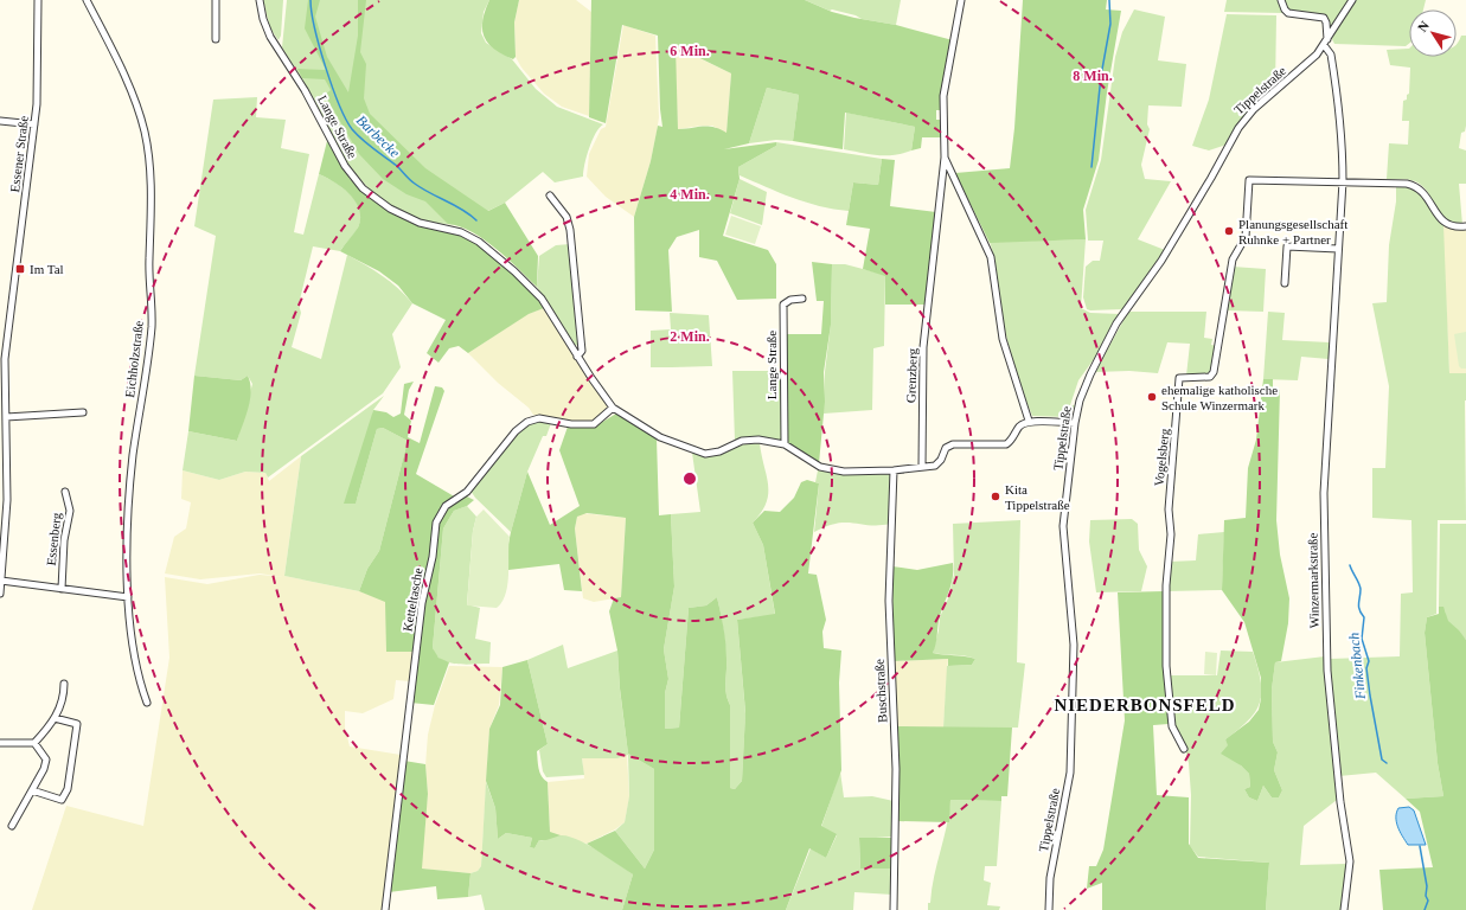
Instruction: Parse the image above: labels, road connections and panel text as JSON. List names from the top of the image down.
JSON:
{
  "streets": {
    "street": [
      "Tippelstraße",
      "Lange Straße",
      "Essener Straße",
      "Eichholzstraße",
      "Grenzberg",
      "Vogelsberg",
      "Essenberg",
      "Winzermarkstraße",
      "Ketteltasche",
      "Buschstraße"
    ]
  },
  "crossings": [
    ["Tippelstraße", "Winzermarkstraße"],
    ["Lange Straße", "Grenzberg"],
    ["Lange Straße", "Ketteltasche"],
    ["Lange Straße", "Buschstraße"],
    ["Vogelsberg", "Winzermarkstraße"]
  ],
  "districts": ["NIEDERBONSFELD"],
  "water": ["Barbecke", "Finkenbach"],
  "places": {
    "other": ["Planungsgesellschaft Ruhnke + Partner", "ehemalige katholische Schule Winzermark", "Kita Tippelstraße"],
    "transit": ["Im Tal"]
  },
  "north": "top left",
  "rings": [
    "6 Min.",
    "8 Min.",
    "4 Min.",
    "2 Min."
  ]
}
